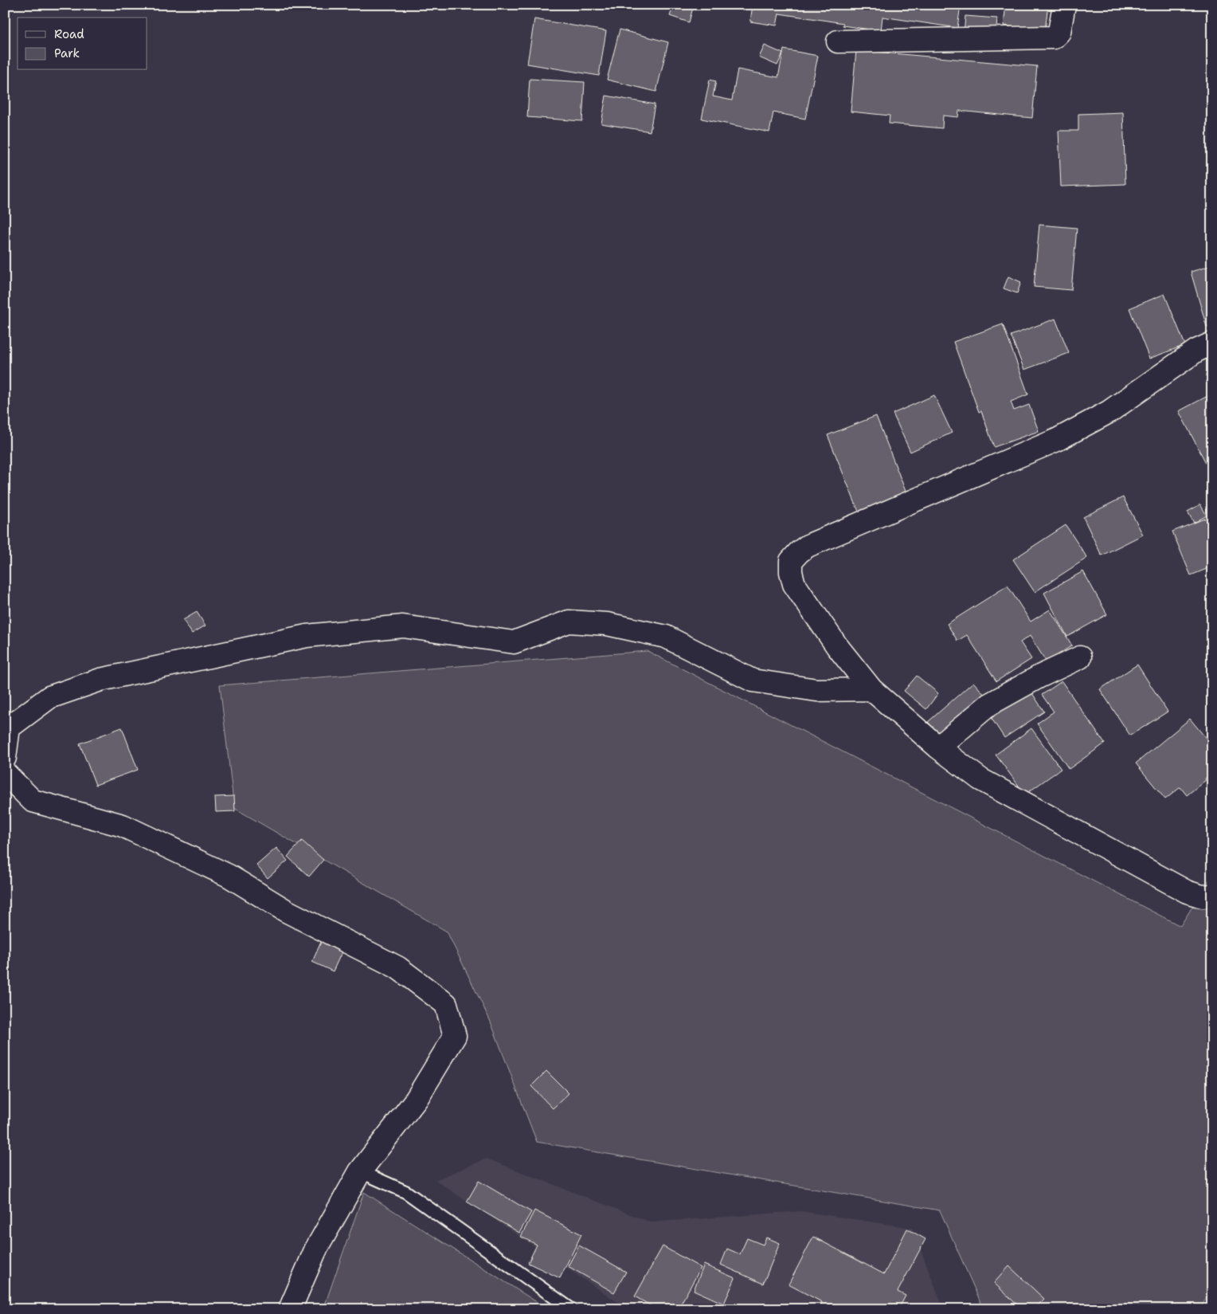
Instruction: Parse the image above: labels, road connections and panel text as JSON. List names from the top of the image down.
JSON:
{
  "legend": ["Road", "Park"]
}
